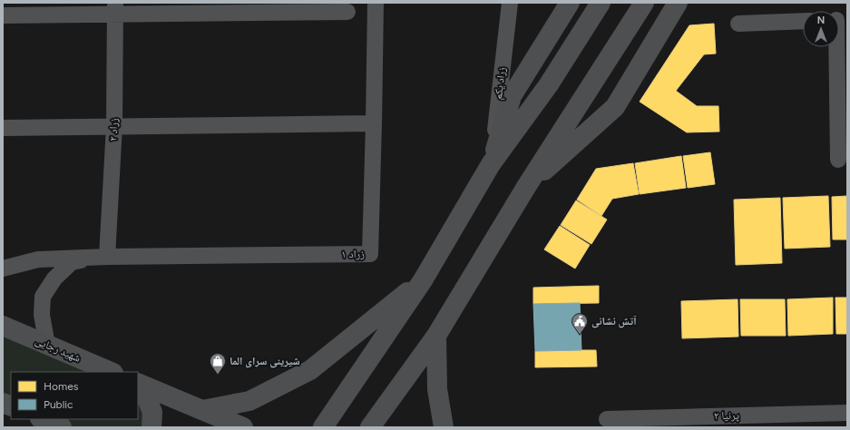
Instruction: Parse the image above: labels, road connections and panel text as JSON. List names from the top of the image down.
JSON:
{
  "streets": {
    "main road": ["شهید رجایی"],
    "street": [
      "زراد یکم",
      "زراد ۲",
      "زراد ۱",
      "پرنیا ۲"
    ]
  },
  "crossings": [
    ["زراد ۲", "زراد ۱"]
  ],
  "places": {
    "public building": ["آتش نشانی"],
    "shop": ["شیرینی سرای الما"]
  },
  "legend": ["Homes", "Public"],
  "north": "top"
}
